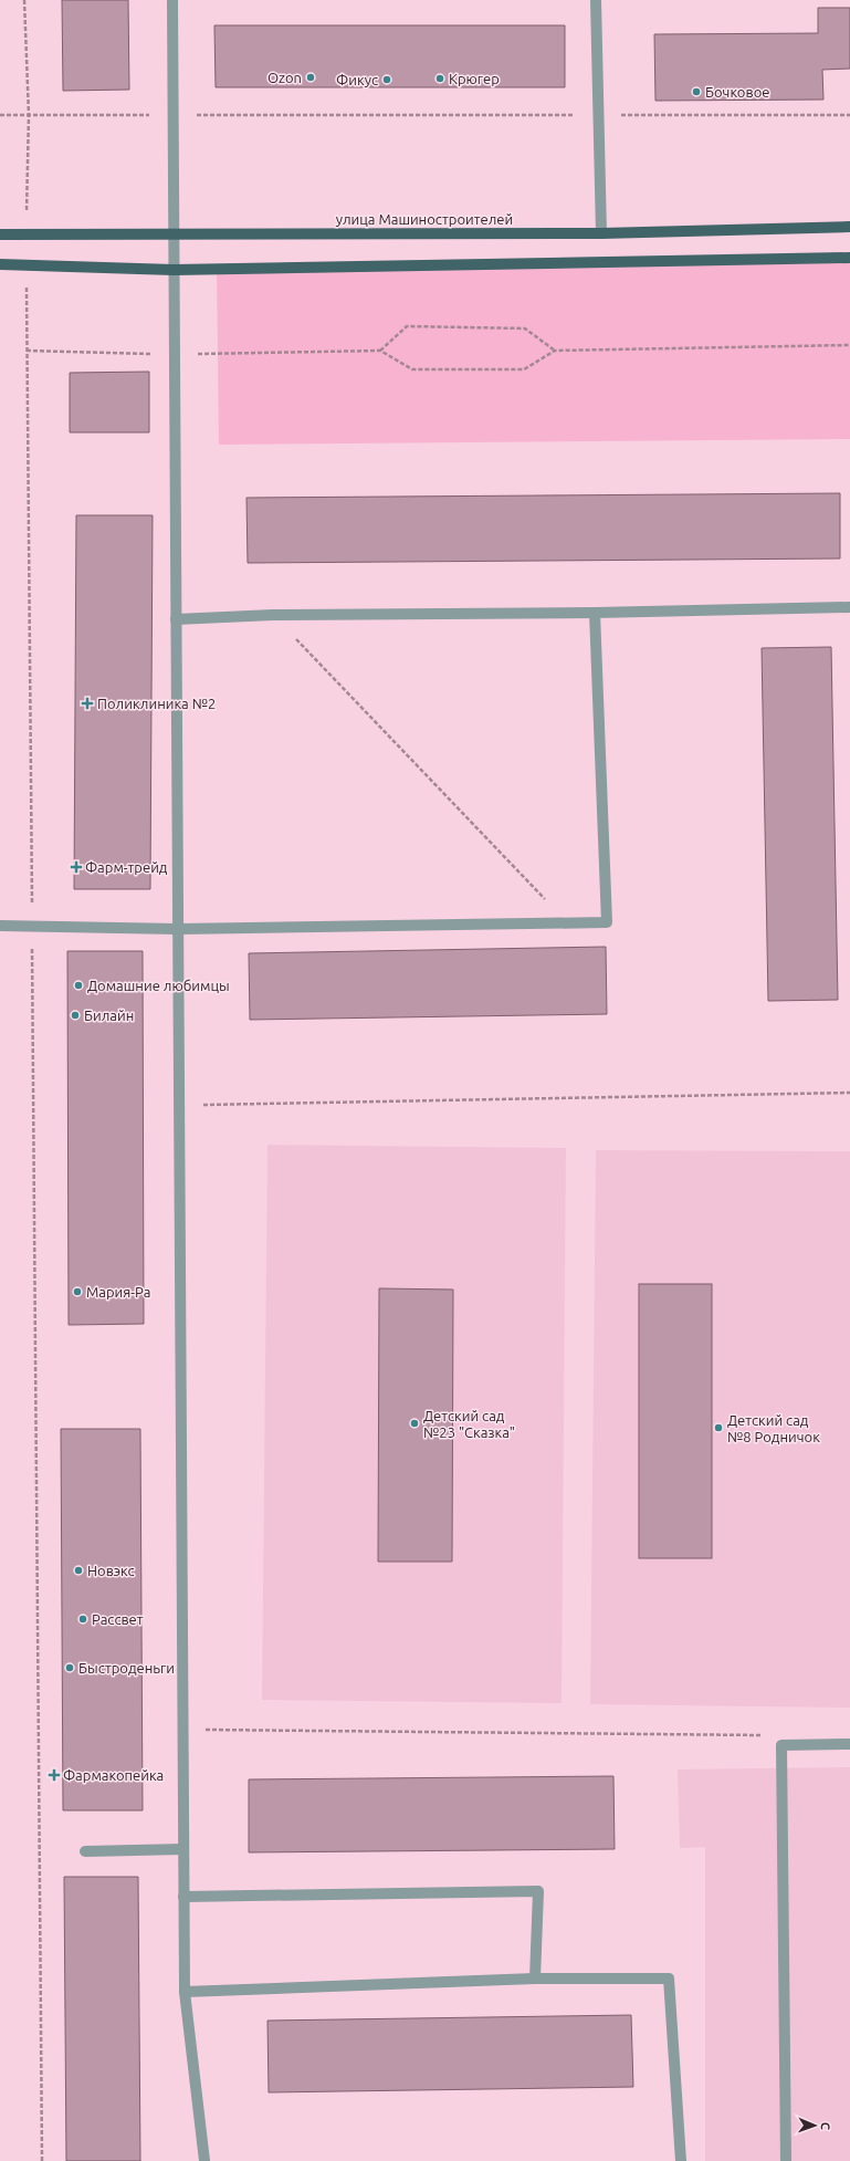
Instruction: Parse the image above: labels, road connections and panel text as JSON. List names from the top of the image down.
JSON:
{
  "streets": {
    "main road": ["улица Машиностроителей"]
  },
  "places": {
    "other": [
      "Ozon",
      "Крюгер",
      "Фикус",
      "Бочковое",
      "Домашние любимцы",
      "Билайн",
      "Мария-Ра",
      "Детский сад №23 \"Сказка\"",
      "Детский сад №8 Родничок",
      "Новэкс",
      "Рассвет",
      "Быстроденьги"
    ],
    "health": ["Поликлиника №2", "Фарм-трейд", "Фармакопейка"]
  },
  "north": "right"
}
